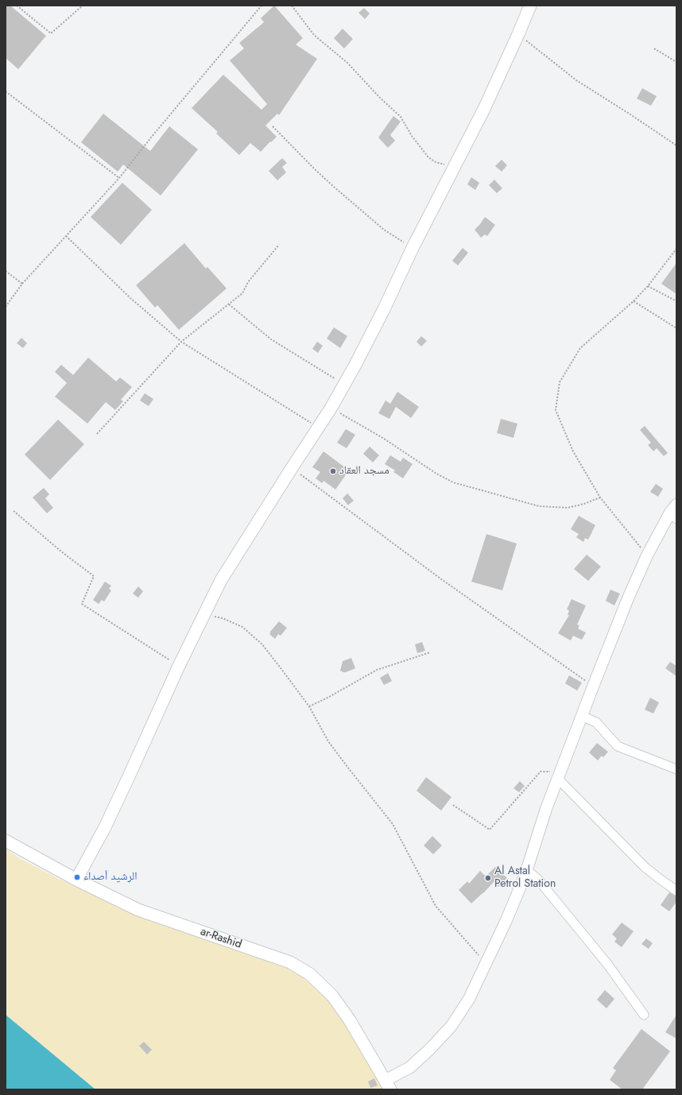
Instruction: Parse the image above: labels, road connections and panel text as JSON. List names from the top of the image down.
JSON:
{
  "streets": {
    "main road": ["ar-Rashid"]
  },
  "places": ["مسجد العقاد", "الرشيد أصداء", "Al Astal Petrol Station"]
}
